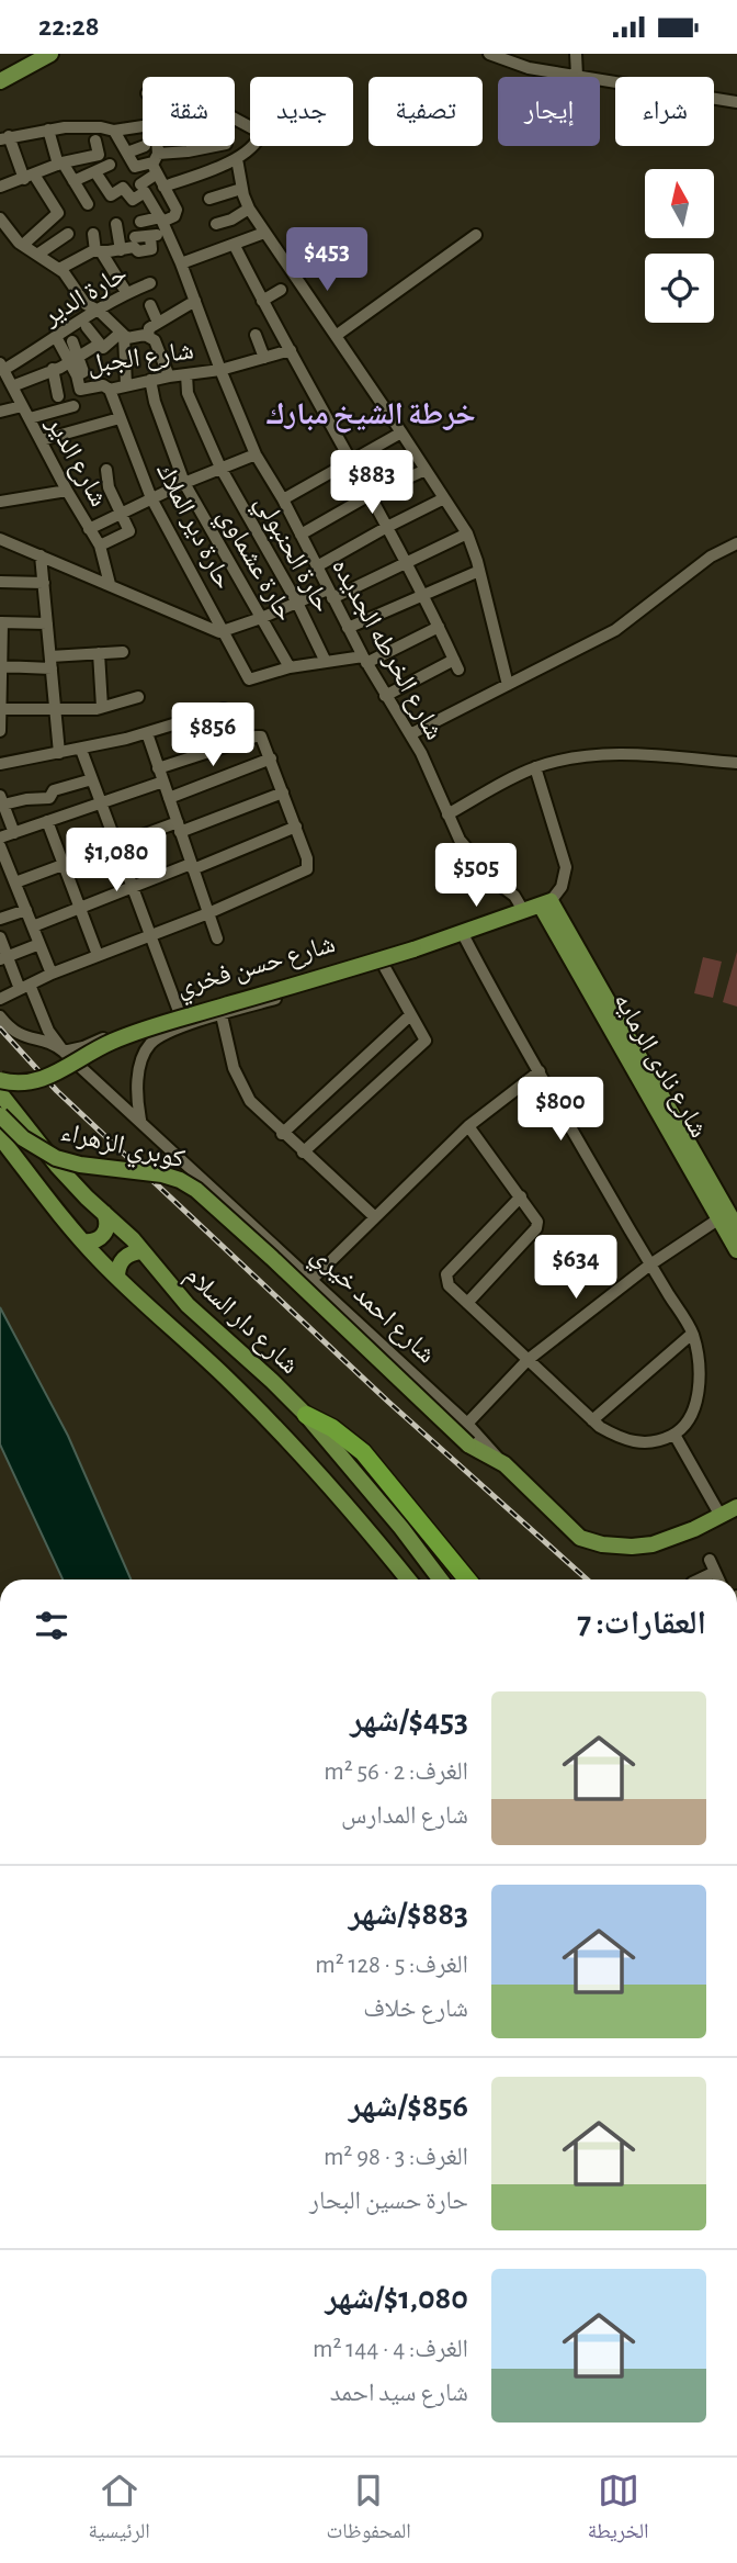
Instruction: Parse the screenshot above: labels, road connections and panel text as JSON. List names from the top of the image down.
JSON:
{
  "streets": {
    "main road": [
      "شارع نادى الرمايه",
      "كوبري الزهراء",
      "شارع احمد خيري",
      "شارع دار السلام"
    ],
    "street": [
      "حارة الدير",
      "شارع الجبل",
      "شارع الدير",
      "حارة دير الملاك",
      "حارة الحنبولي",
      "حارة عشماوي",
      "شارع الخرطه الجديده",
      "شارع حسن فخري"
    ]
  },
  "crossings": [
    ["حارة الدير", "شارع الجبل"],
    ["حارة الدير", "شارع الدير"],
    ["شارع الجبل", "حارة دير الملاك"],
    ["شارع الجبل", "حارة الحنبولي"],
    ["شارع الجبل", "حارة عشماوي"],
    ["شارع الجبل", "شارع الخرطه الجديده"],
    ["حارة دير الملاك", "حارة عشماوي"],
    ["شارع حسن فخري", "شارع احمد خيري"],
    ["كوبري الزهراء", "شارع احمد خيري"]
  ],
  "districts": ["خرطة الشيخ مبارك"],
  "north": "top",
  "page": {
    "status": "22:28",
    "chip": [
      "شراء",
      "إيجار",
      "تصفية",
      "جديد",
      "شقة"
    ],
    "price": [
      "$453",
      "$883",
      "$856",
      "$1,080",
      "$505",
      "$800",
      "$634"
    ],
    "heading": "العقارات: 7",
    "list": [
      {
        "name": "$453/شهر",
        "note": "الغرف: 2 · 56 m² · شارع المدارس"
      },
      {
        "name": "$883/شهر",
        "note": "الغرف: 5 · 128 m² · شارع خلاف"
      },
      {
        "name": "$856/شهر",
        "note": "الغرف: 3 · 98 m² · حارة حسين البحار"
      },
      {
        "name": "$1,080/شهر",
        "note": "الغرف: 4 · 144 m² · شارع سيد احمد"
      }
    ],
    "tabs": ["الخريطة", "المحفوظات", "الرئيسية"]
  }
}
